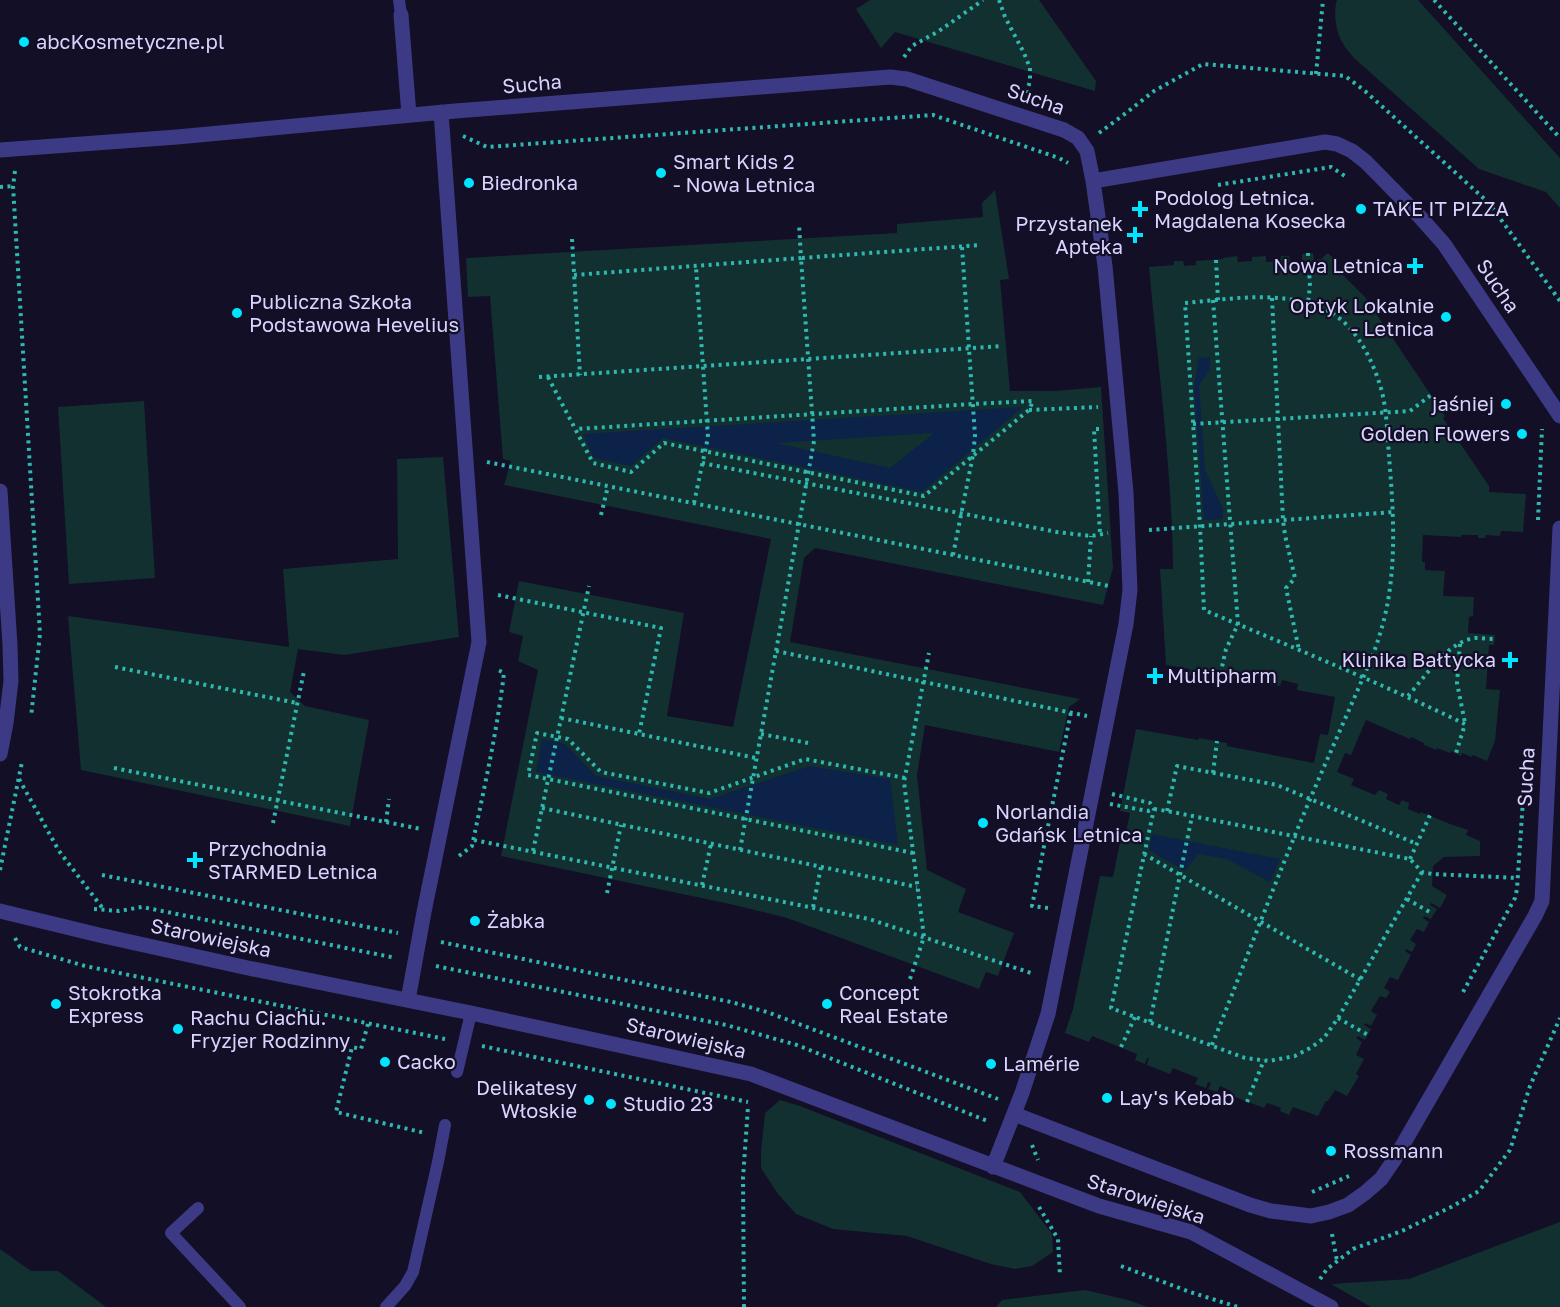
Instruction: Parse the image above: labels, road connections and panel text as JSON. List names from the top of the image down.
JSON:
{
  "streets": {
    "street": ["Sucha", "Starowiejska"]
  },
  "crossings": [
    ["Sucha", "Starowiejska"]
  ],
  "places": {
    "other": [
      "abcKosmetyczne.pl",
      "Smart Kids 2 - Nowa Letnica",
      "Biedronka",
      "TAKE IT PIZZA",
      "Publiczna Szkoła Podstawowa Hevelius",
      "Optyk Lokalnie - Letnica",
      "jaśniej",
      "Golden Flowers",
      "Norlandia Gdańsk Letnica",
      "Żabka",
      "Stokrotka Express",
      "Concept Real Estate",
      "Rachu Ciachu. Fryzjer Rodzinny",
      "Cacko",
      "Lamérie",
      "Lay's Kebab",
      "Delikatesy Włoskie",
      "Studio 23",
      "Rossmann"
    ],
    "health": [
      "Podolog Letnica. Magdalena Kosecka",
      "Przystanek Apteka",
      "Nowa Letnica",
      "Klinika Bałtycka",
      "Multipharm",
      "Przychodnia STARMED Letnica"
    ]
  }
}
